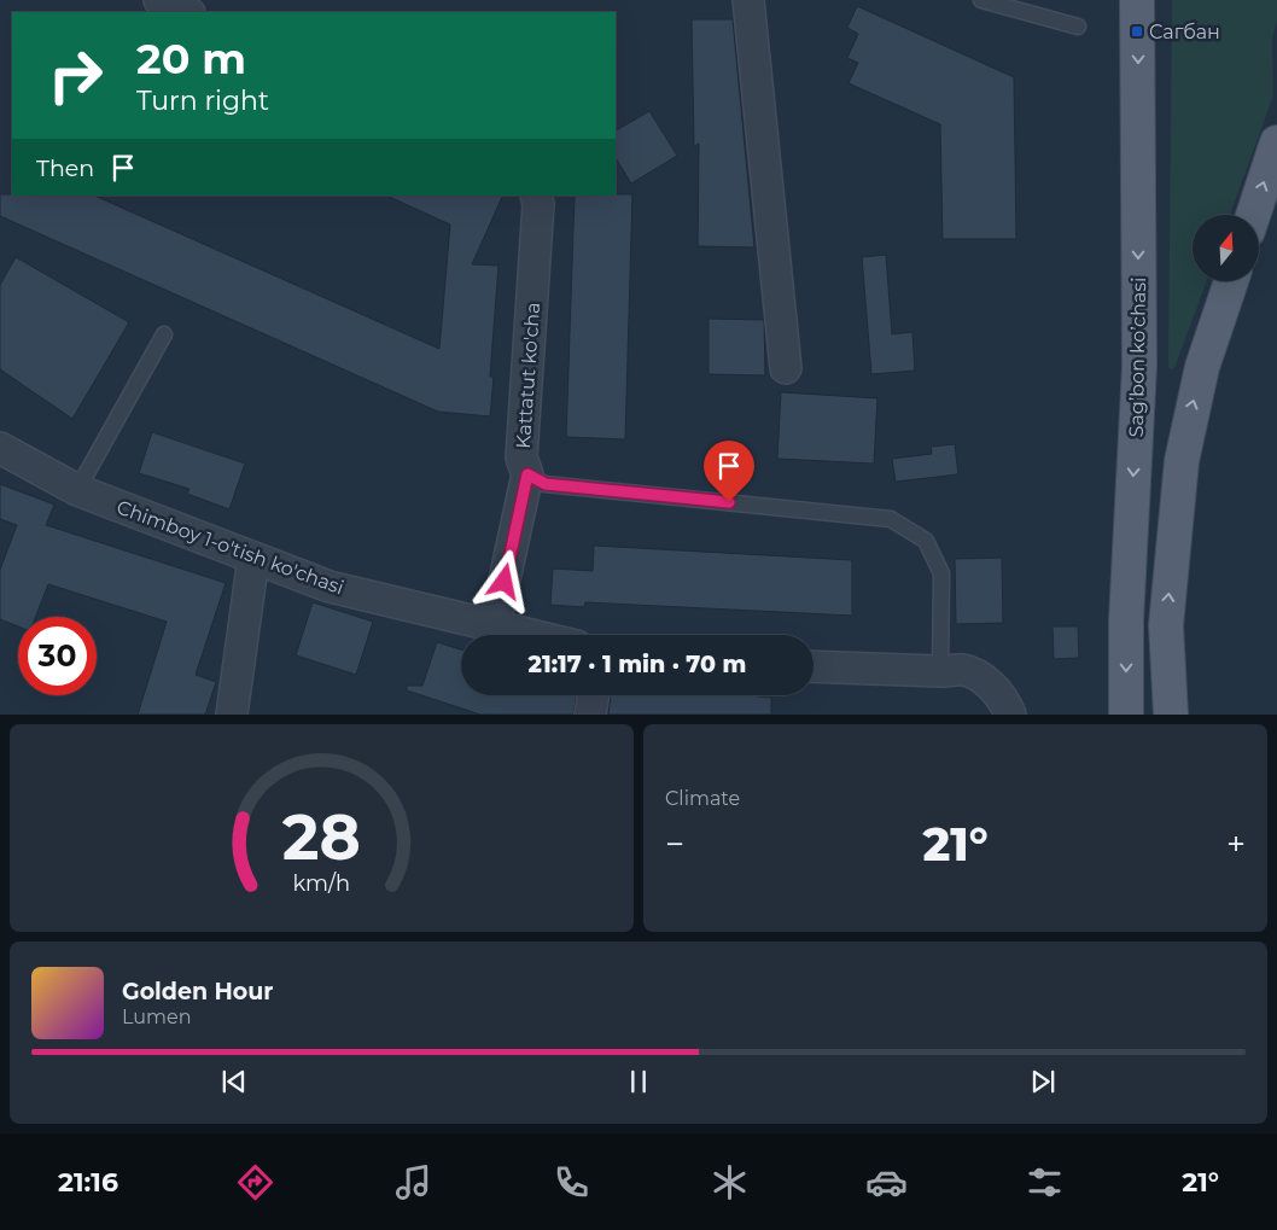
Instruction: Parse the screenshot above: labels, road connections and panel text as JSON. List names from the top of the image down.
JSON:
{
  "streets": {
    "main road": ["Sag’bon ko’chasi"],
    "street": ["Kattatut ko'cha", "Chimboy 1-o'tish ko'chasi"]
  },
  "crossings": [
    ["Kattatut ko'cha", "Chimboy 1-o'tish ko'chasi"]
  ],
  "places": {
    "transit": ["Сагбан"]
  },
  "north": "top",
  "page": {
    "turn": ["20 m", "Turn right"],
    "then": "Then",
    "limit": "30",
    "trip": "21:17 · 1 min · 70 m",
    "tile": "Climate",
    "heat": ["−", "21°", "+"],
    "song": ["Golden Hour", "Lumen"],
    "tabs": ["21:16", "21°"],
    "gauge": ["28", "km/h"]
  }
}
